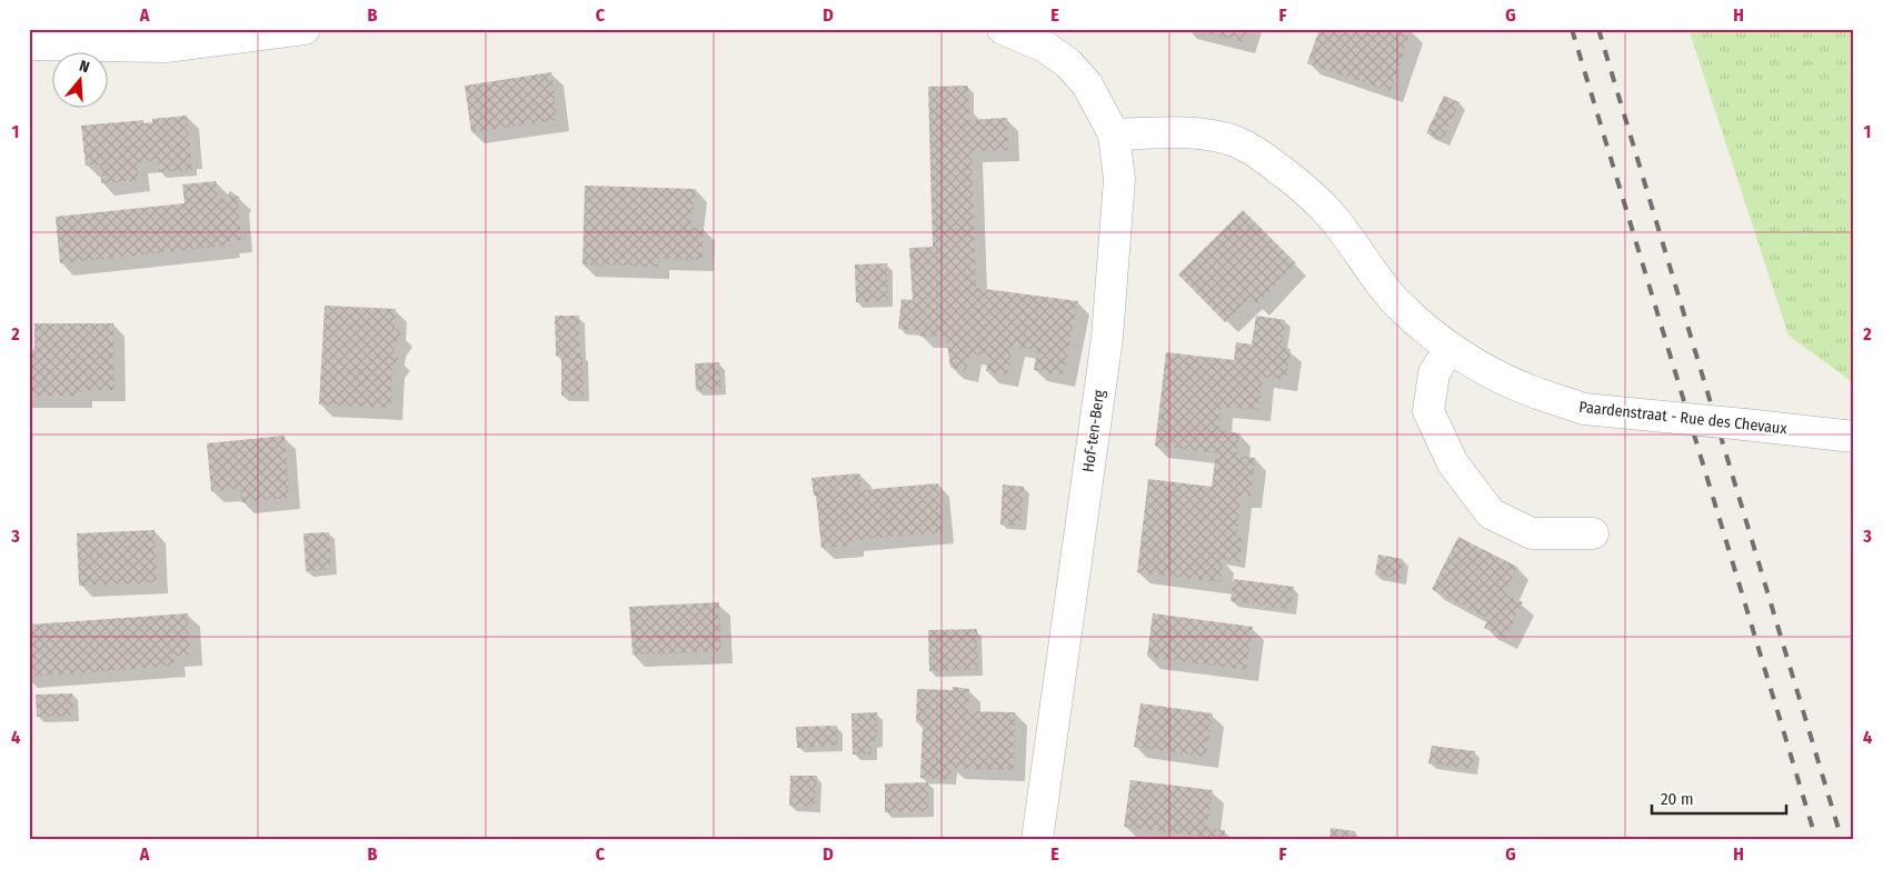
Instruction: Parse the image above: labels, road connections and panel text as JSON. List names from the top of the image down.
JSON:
{
  "streets": {
    "street": ["Paardenstraat - Rue des Chevaux", "Hof-ten-Berg"]
  },
  "crossings": [
    ["Paardenstraat - Rue des Chevaux", "Hof-ten-Berg"]
  ],
  "scale_bar": "20 m",
  "north": "top",
  "grid": {
    "columns": [
      "A",
      "B",
      "C",
      "D",
      "E",
      "F",
      "G",
      "H"
    ],
    "rows": [
      "1",
      "2",
      "3",
      "4"
    ]
  }
}
